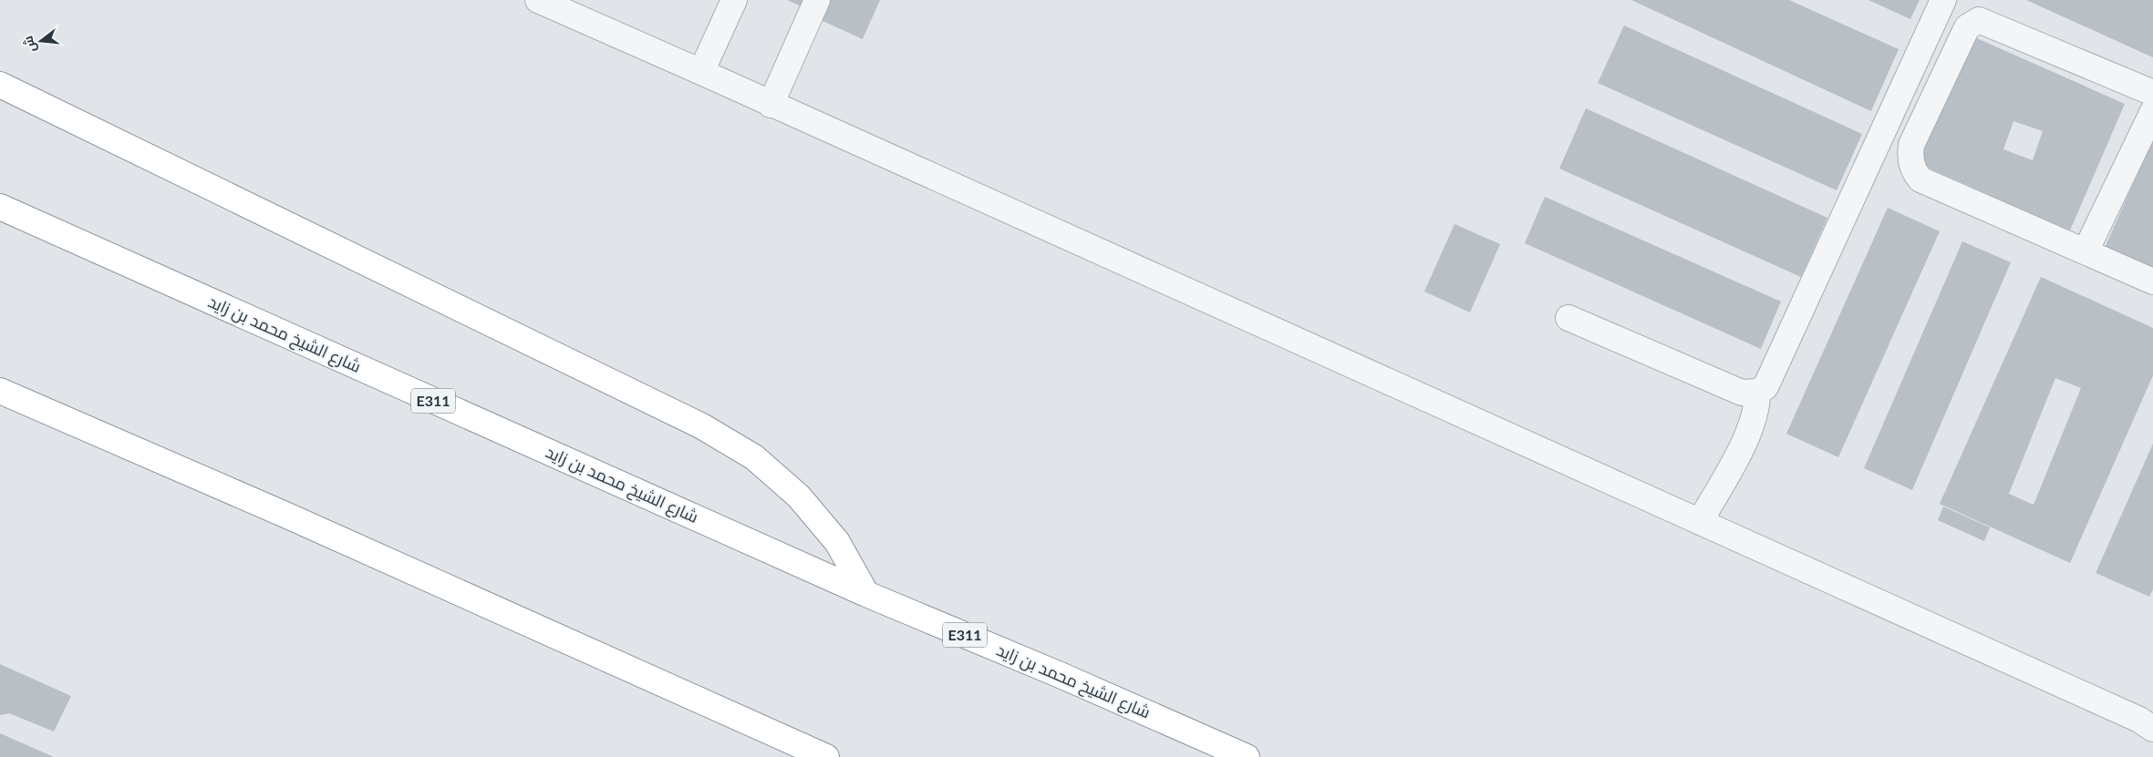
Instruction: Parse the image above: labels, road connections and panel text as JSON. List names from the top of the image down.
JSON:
{
  "streets": {
    "highway": ["شارع الشيخ محمد بن زايد", "E311"]
  },
  "north": "left"
}
